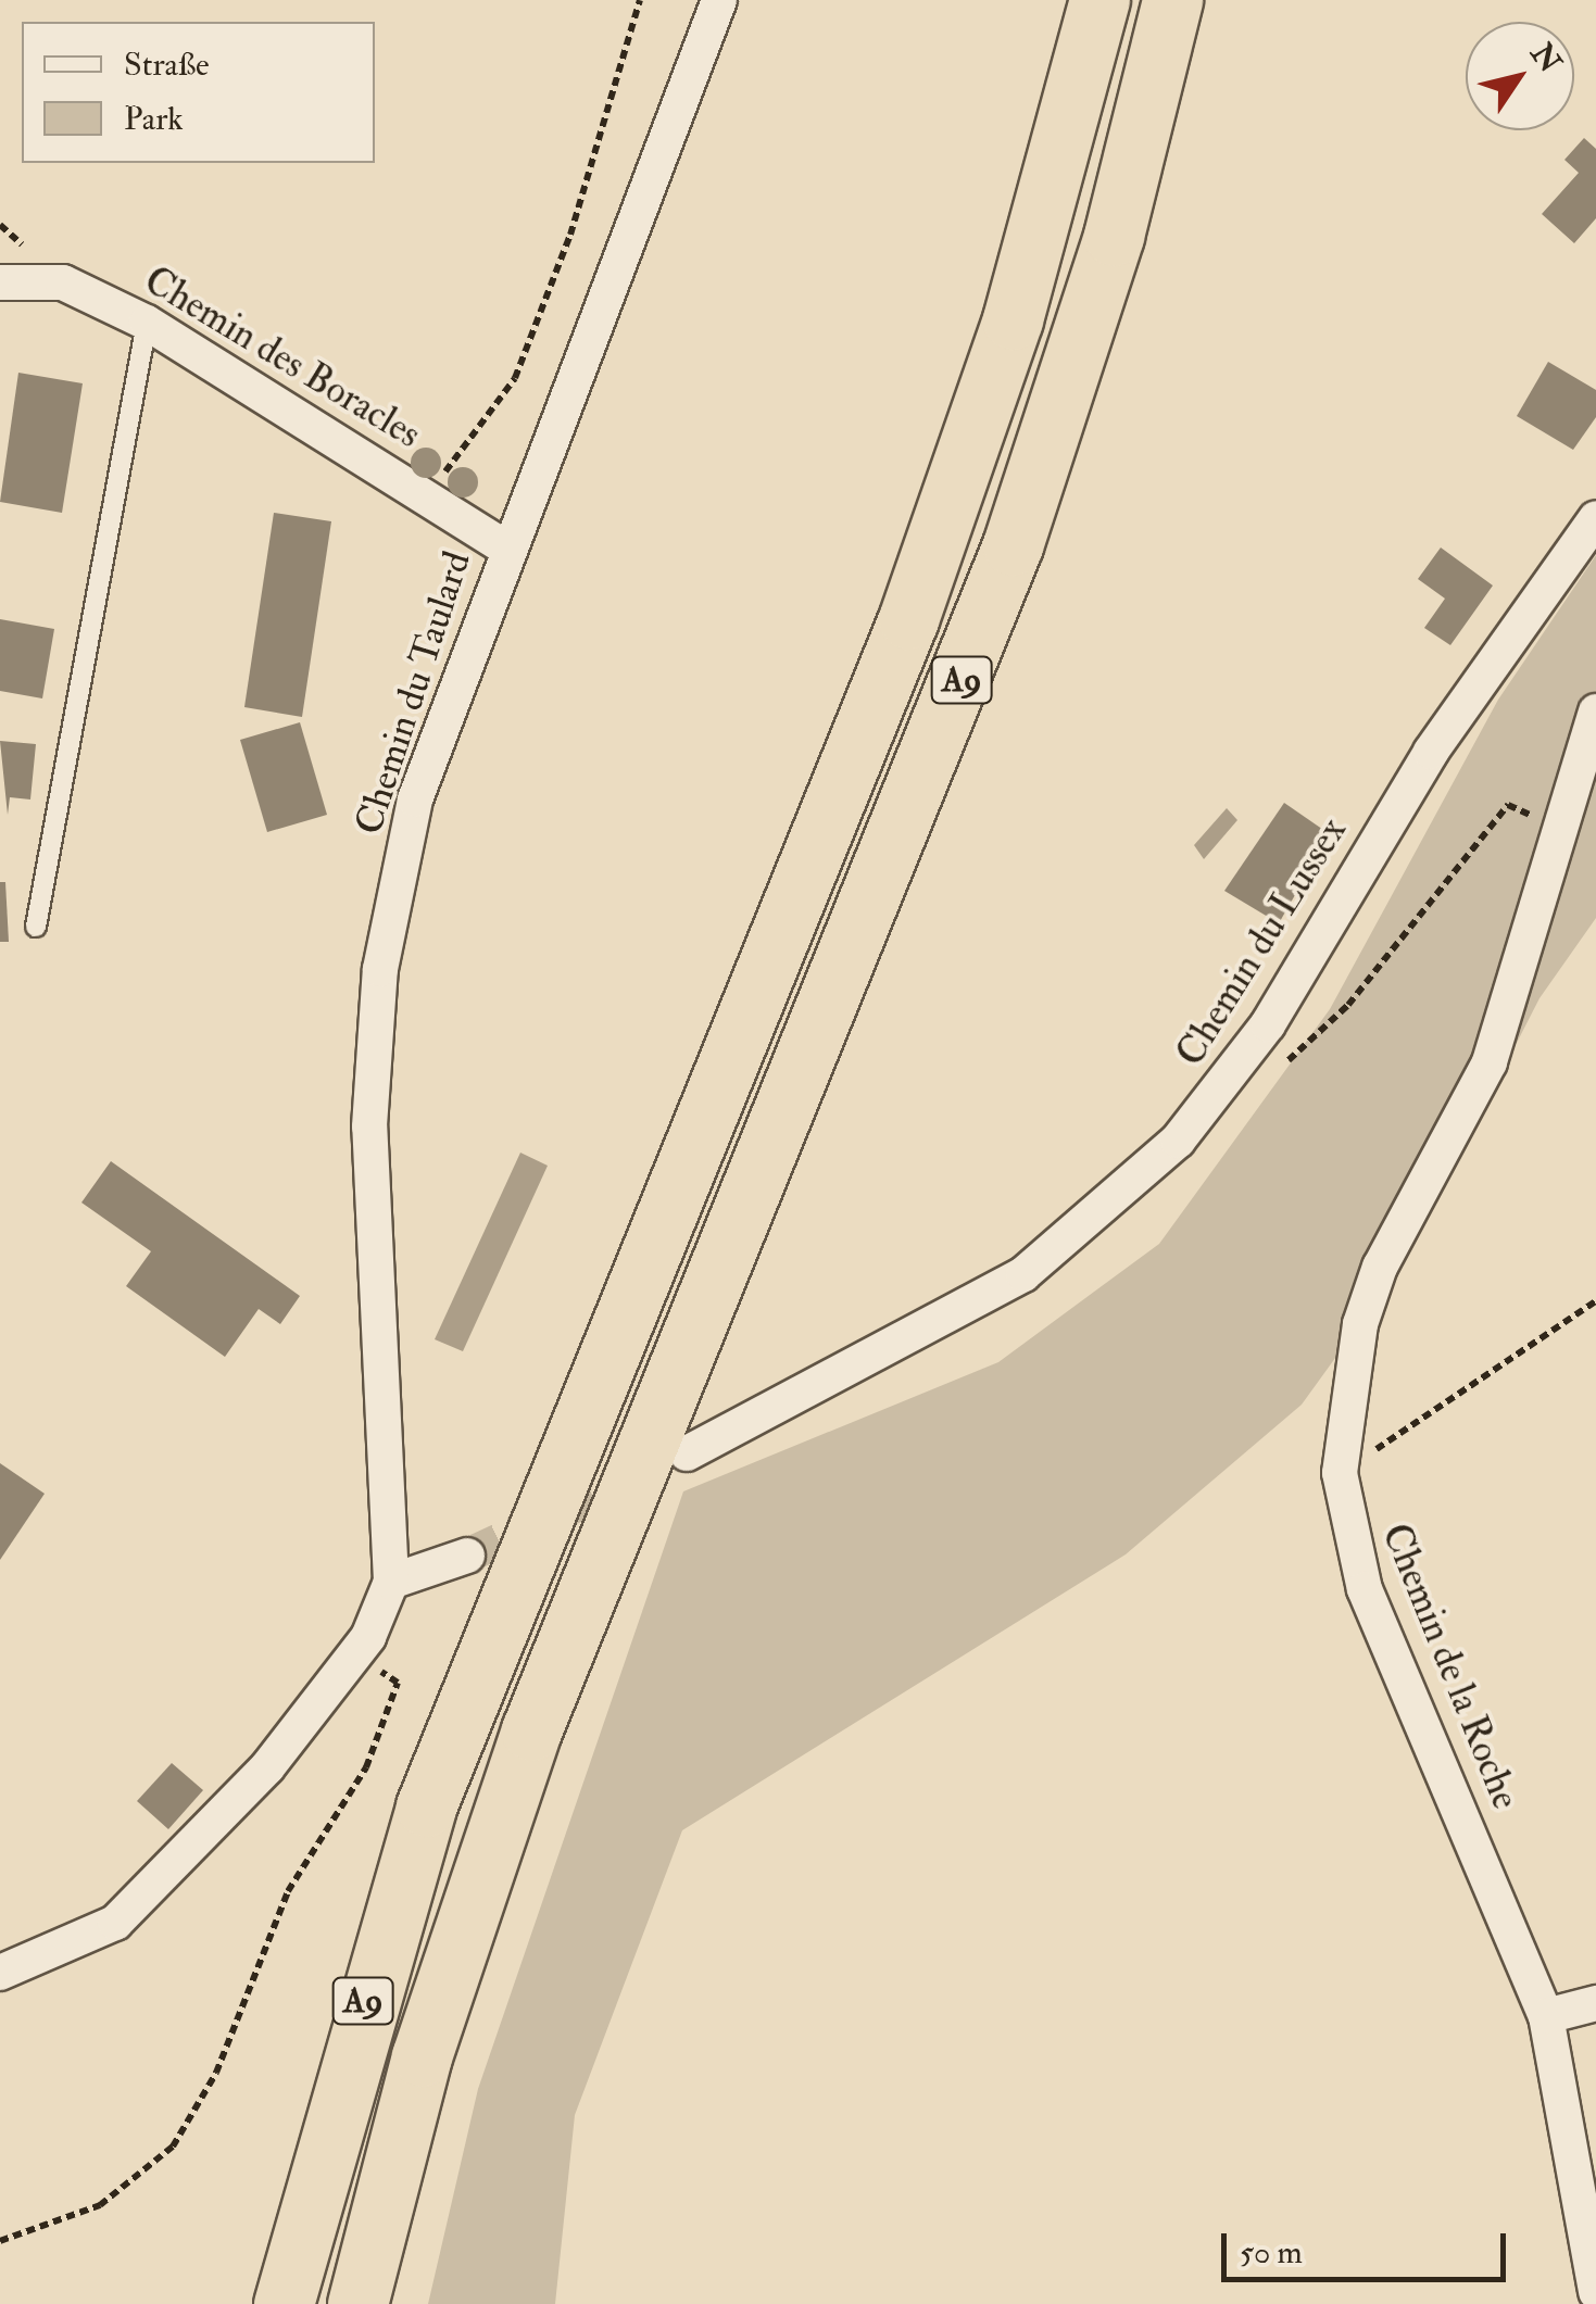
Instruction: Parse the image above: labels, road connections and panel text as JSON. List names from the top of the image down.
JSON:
{
  "streets": {
    "highway": ["A9"],
    "street": [
      "Chemin des Boracles",
      "Chemin du Taulard",
      "Chemin du Lussex",
      "Chemin de la Roche"
    ]
  },
  "crossings": [
    ["Chemin des Boracles", "Chemin du Taulard"]
  ],
  "legend": ["Straße", "Park"],
  "scale_bar": "50 m",
  "north": "top right"
}
